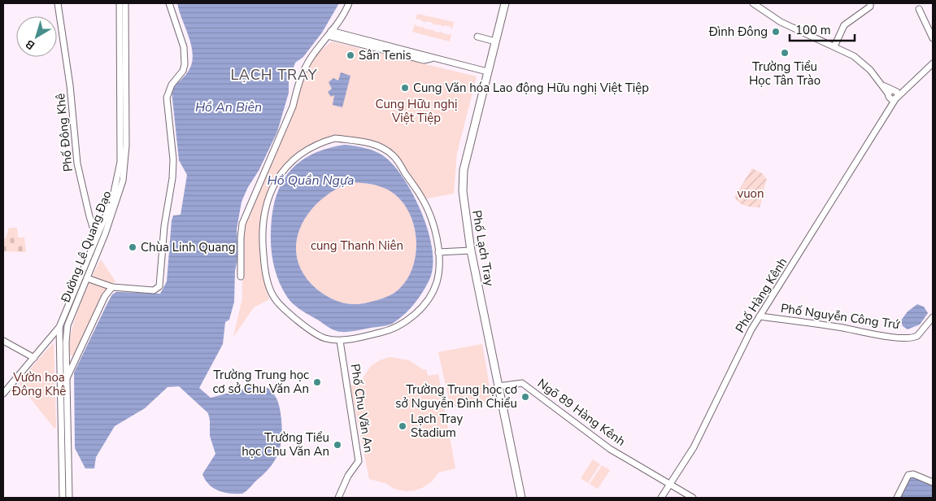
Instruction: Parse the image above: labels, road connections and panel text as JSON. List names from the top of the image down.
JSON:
{
  "streets": {
    "main road": ["Phố Lạch Tray"],
    "street": [
      "Phố Đông Khê",
      "Đường Lê Quang Đạo",
      "Phố Hàng Kênh",
      "Phố Nguyễn Công Trứ",
      "Phố Chu Văn An",
      "Ngõ 89 Hàng Kênh"
    ]
  },
  "crossings": [
    ["Phố Đông Khê", "Đường Lê Quang Đạo"],
    ["Phố Lạch Tray", "Ngõ 89 Hàng Kênh"],
    ["Phố Hàng Kênh", "Phố Nguyễn Công Trứ"],
    ["Phố Hàng Kênh", "Ngõ 89 Hàng Kênh"]
  ],
  "districts": ["LẠCH TRAY"],
  "water": ["Hồ An Biên", "Hồ Quần Ngựa"],
  "parks": [
    "Cung Hữu nghị Việt Tiệp",
    "vuon",
    "cung Thanh Niên",
    "Vườn hoa Đông Khê"
  ],
  "places": [
    "Đình Đông",
    "Trường Tiểu Học Tân Trào",
    "Sân Tenis",
    "Cung Văn hóa Lao động Hữu nghị Việt Tiệp",
    "Chùa Linh Quang",
    "Trường Trung học cơ sở Chu Văn An",
    "Trường Trung học cơ sở Nguyễn Đình Chiểu",
    "Lạch Tray Stadium",
    "Trường Tiểu học Chu Văn An"
  ],
  "scale_bar": "100 m",
  "north": "bottom left"
}
